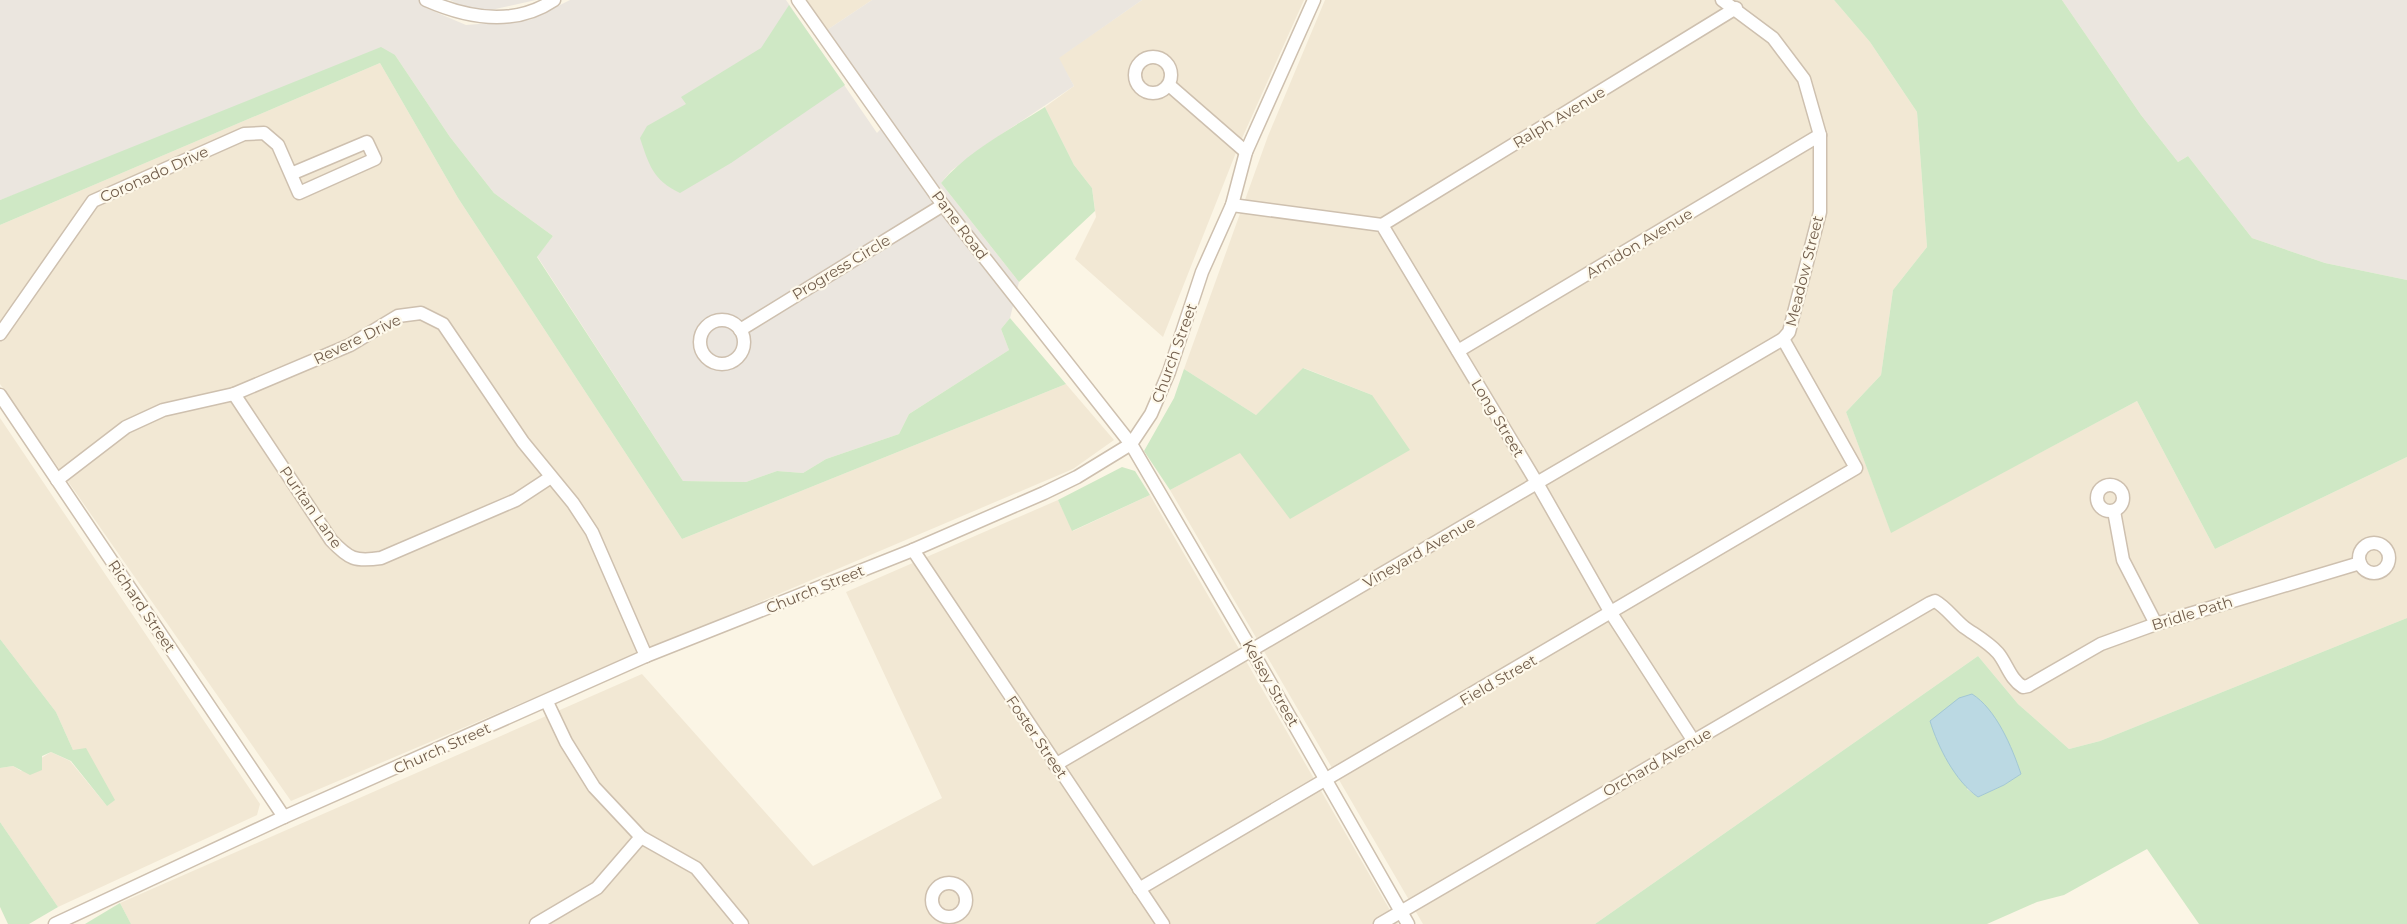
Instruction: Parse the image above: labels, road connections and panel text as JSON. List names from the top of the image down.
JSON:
{
  "streets": {
    "street": [
      "Ralph Avenue",
      "Coronado Drive",
      "Pane Road",
      "Amidon Avenue",
      "Progress Circle",
      "Meadow Street",
      "Revere Drive",
      "Church Street",
      "Long Street",
      "Puritan Lane",
      "Vineyard Avenue",
      "Richard Street",
      "Bridle Path",
      "Field Street",
      "Kelsey Street",
      "Foster Street",
      "Orchard Avenue"
    ]
  },
  "crossings": [
    ["Ralph Avenue", "Meadow Street"],
    ["Ralph Avenue", "Long Street"],
    ["Pane Road", "Progress Circle"],
    ["Pane Road", "Church Street"],
    ["Pane Road", "Kelsey Street"],
    ["Amidon Avenue", "Meadow Street"],
    ["Amidon Avenue", "Long Street"],
    ["Meadow Street", "Vineyard Avenue"],
    ["Meadow Street", "Field Street"],
    ["Revere Drive", "Church Street"],
    ["Revere Drive", "Puritan Lane"],
    ["Revere Drive", "Richard Street"],
    ["Church Street", "Richard Street"],
    ["Church Street", "Kelsey Street"],
    ["Church Street", "Foster Street"],
    ["Long Street", "Vineyard Avenue"],
    ["Long Street", "Field Street"],
    ["Long Street", "Orchard Avenue"],
    ["Vineyard Avenue", "Kelsey Street"],
    ["Vineyard Avenue", "Foster Street"],
    ["Bridle Path", "Orchard Avenue"],
    ["Field Street", "Kelsey Street"],
    ["Field Street", "Foster Street"],
    ["Kelsey Street", "Orchard Avenue"]
  ]
}
